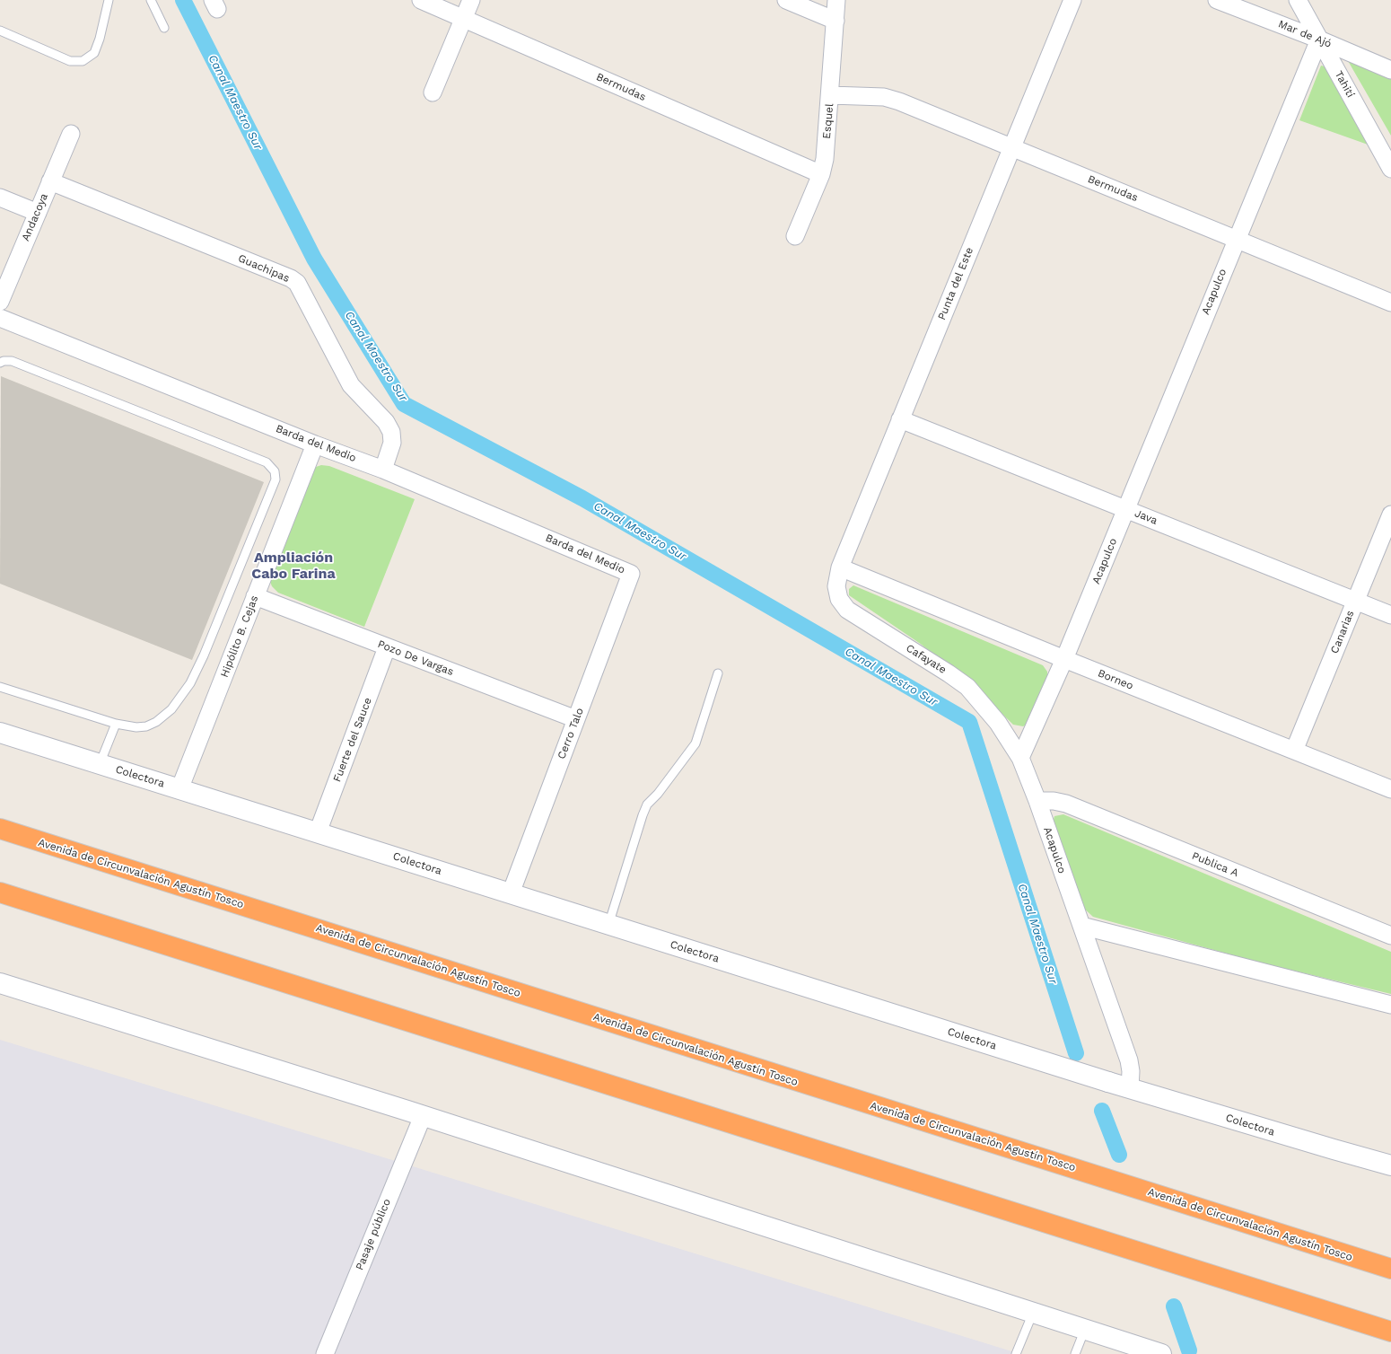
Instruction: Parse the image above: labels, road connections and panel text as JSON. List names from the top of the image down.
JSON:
{
  "streets": {
    "highway": ["Avenida de Circunvalación Agustín Tosco"],
    "street": [
      "Mar de Ajó",
      "Tahití",
      "Bermudas",
      "Esquel",
      "Andacoya",
      "Guachipas",
      "Punta del Este",
      "Acapulco",
      "Barda del Medio",
      "Java",
      "Canarias",
      "Hipólito B. Cejas",
      "Pozo De Vargas",
      "Cafayate",
      "Borneo",
      "Cerro Talo",
      "Fuerte del Sauce",
      "Colectora",
      "Publica A",
      "Pasaje público"
    ]
  },
  "crossings": [
    ["Mar de Ajó", "Tahití"],
    ["Mar de Ajó", "Acapulco"],
    ["Tahití", "Acapulco"],
    ["Bermudas", "Esquel"],
    ["Bermudas", "Punta del Este"],
    ["Bermudas", "Acapulco"],
    ["Andacoya", "Guachipas"],
    ["Guachipas", "Barda del Medio"],
    ["Punta del Este", "Java"],
    ["Punta del Este", "Cafayate"],
    ["Punta del Este", "Borneo"],
    ["Acapulco", "Java"],
    ["Acapulco", "Cafayate"],
    ["Acapulco", "Borneo"],
    ["Acapulco", "Colectora"],
    ["Acapulco", "Publica A"],
    ["Barda del Medio", "Hipólito B. Cejas"],
    ["Barda del Medio", "Cerro Talo"],
    ["Java", "Canarias"],
    ["Canarias", "Borneo"],
    ["Hipólito B. Cejas", "Pozo De Vargas"],
    ["Hipólito B. Cejas", "Colectora"],
    ["Pozo De Vargas", "Cerro Talo"],
    ["Pozo De Vargas", "Fuerte del Sauce"],
    ["Cafayate", "Borneo"],
    ["Cerro Talo", "Colectora"],
    ["Fuerte del Sauce", "Colectora"]
  ],
  "districts": ["Ampliación Cabo Farina"],
  "water": ["Canal Maestro Sur"]
}
